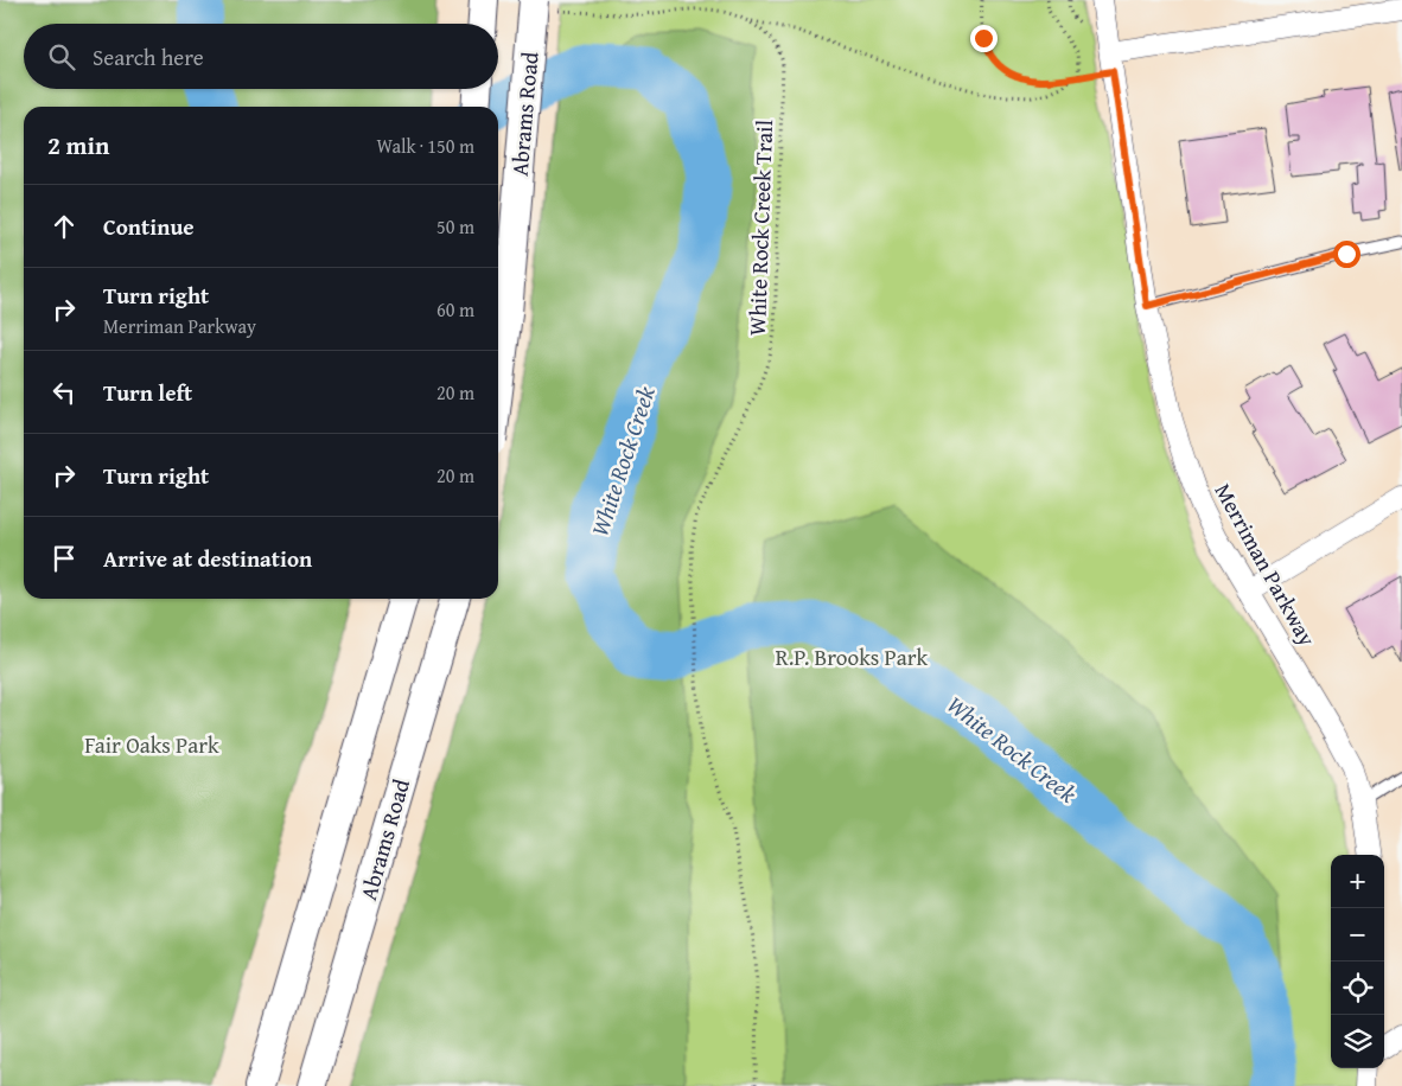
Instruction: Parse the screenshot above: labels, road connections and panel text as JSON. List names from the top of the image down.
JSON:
{
  "streets": {
    "main road": ["Abrams Road"],
    "street": ["Merriman Parkway"],
    "path": ["White Rock Creek Trail"]
  },
  "crossings": [
    ["Abrams Road", "White Rock Creek Trail"]
  ],
  "water": ["White Rock Creek"],
  "parks": ["R.P. Brooks Park", "Fair Oaks Park"],
  "page": {
    "search": "Search here",
    "heading": ["2 min", "Walk · 150 m"],
    "list": [
      ["Continue", "50 m"],
      ["Turn right", "Merriman Parkway", "60 m"],
      ["Turn left", "20 m"],
      ["Turn right", "20 m"],
      "Arrive at destination"
    ],
    "map_buttons": ["+", "−"]
  }
}
